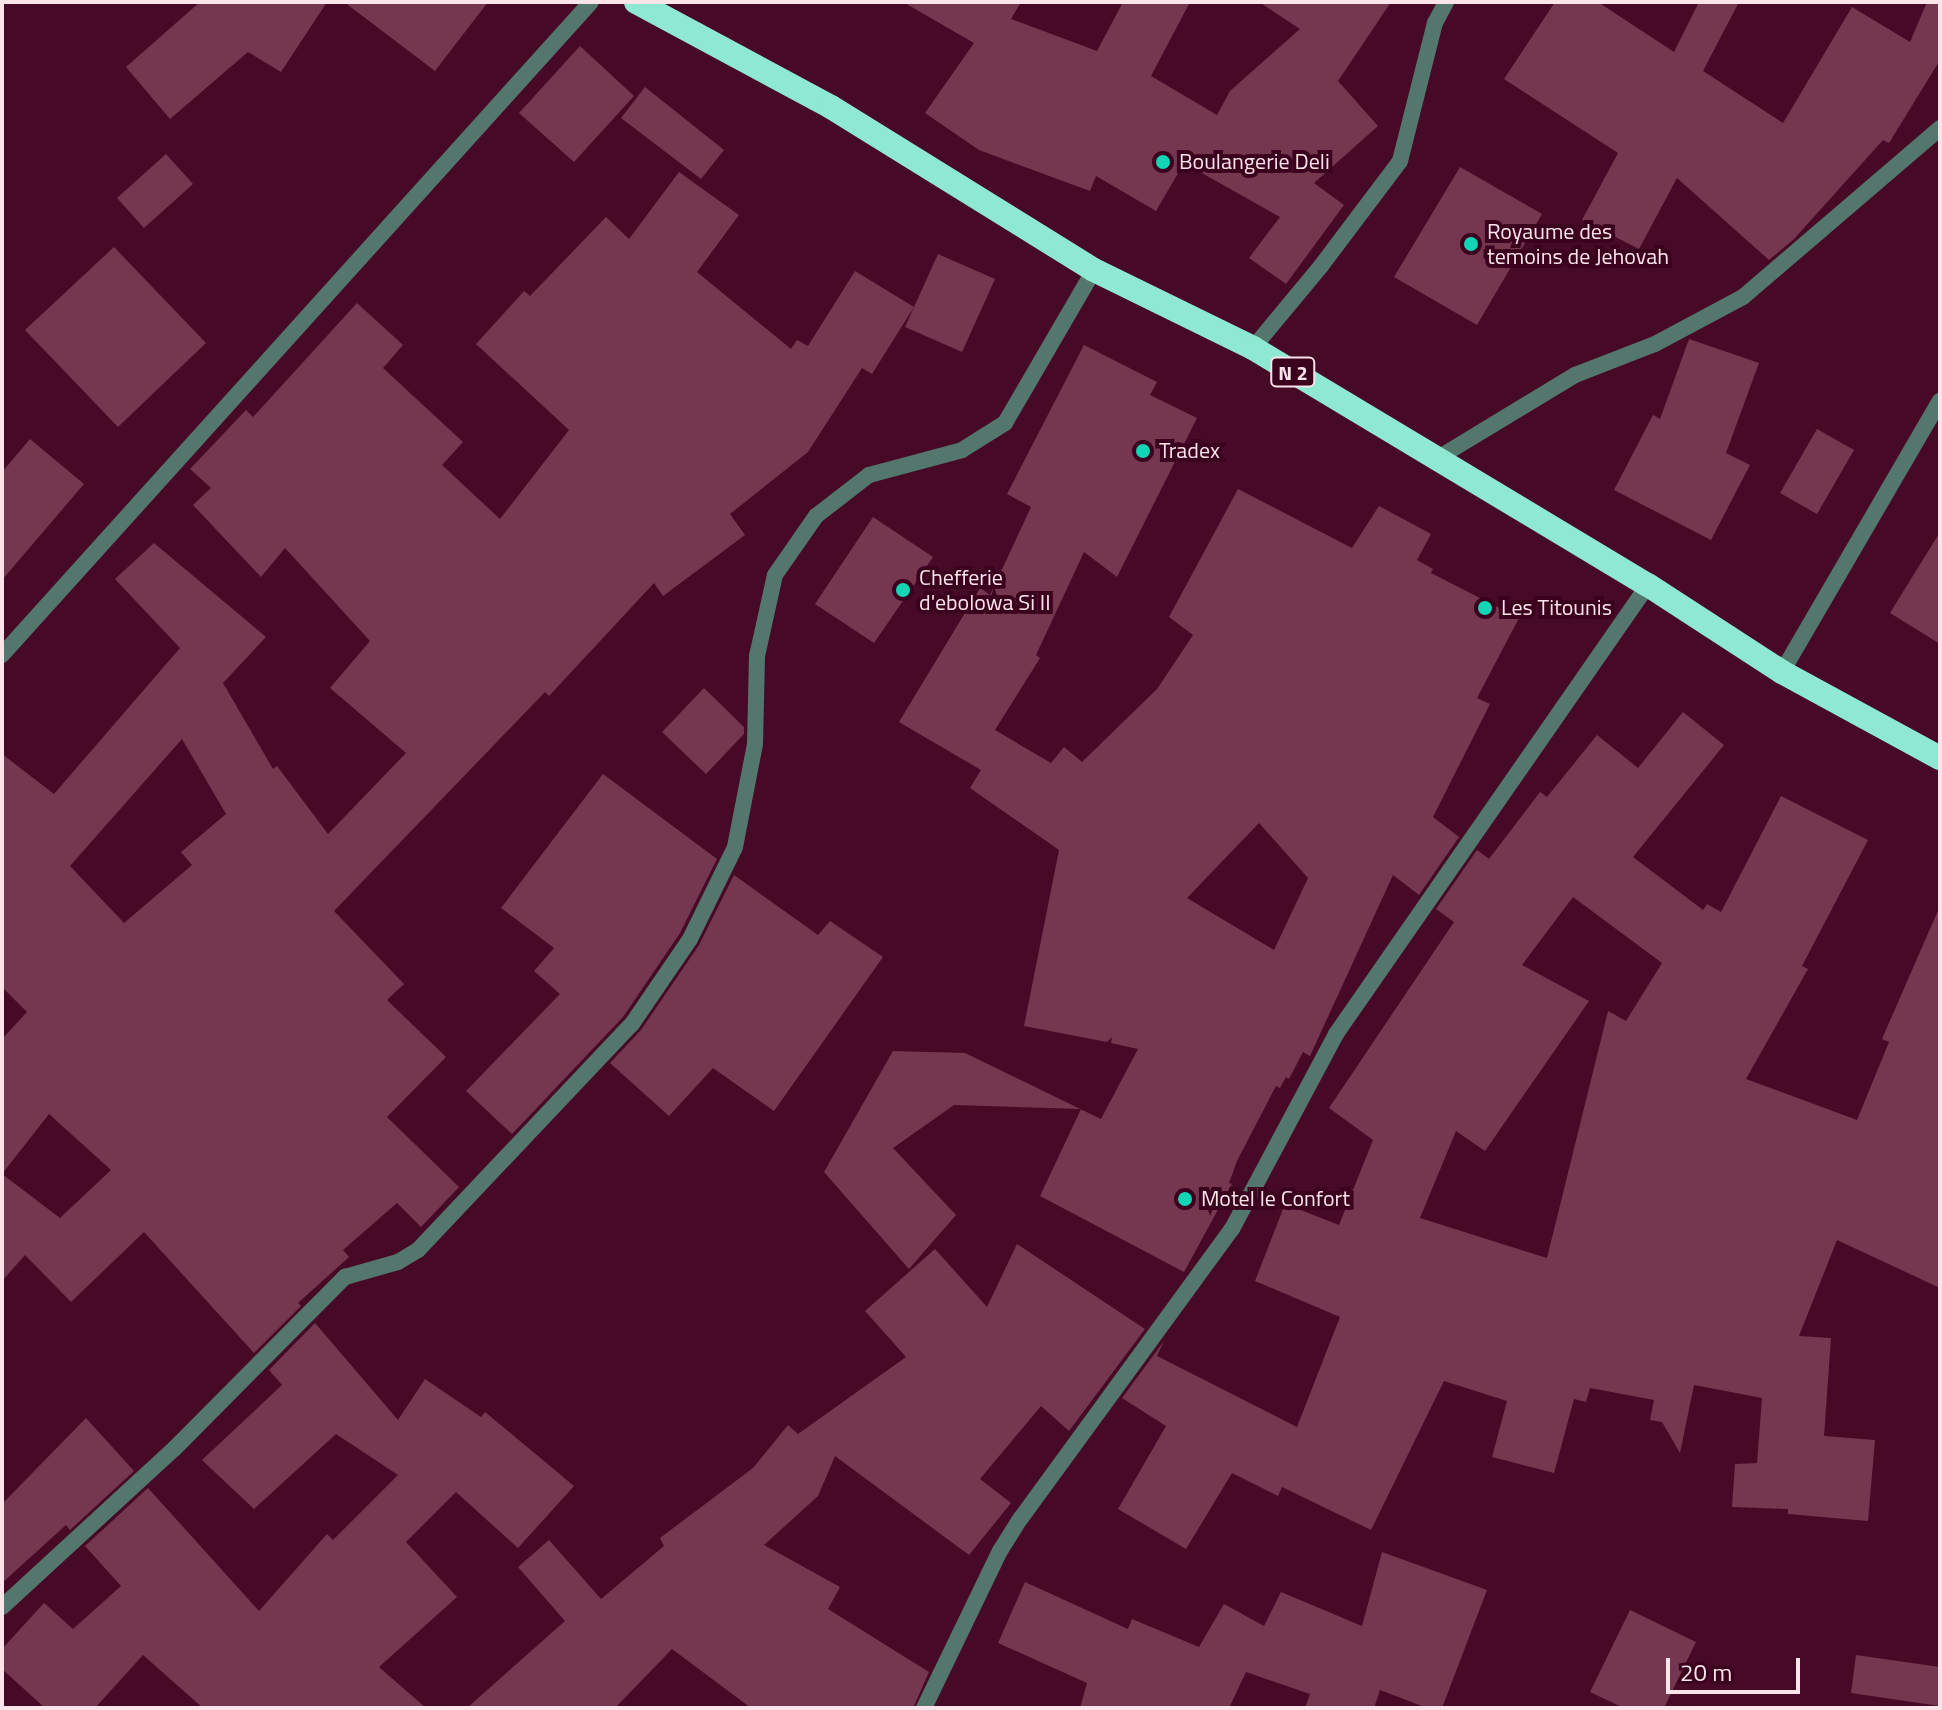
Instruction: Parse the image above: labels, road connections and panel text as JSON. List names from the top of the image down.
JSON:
{
  "streets": {
    "highway": ["N 2"]
  },
  "places": [
    "Boulangerie Deli",
    "Royaume des temoins de Jehovah",
    "Tradex",
    "Chefferie d'ebolowa Si II",
    "Les Titounis",
    "Motel le Confort"
  ],
  "scale_bar": "20 m"
}
